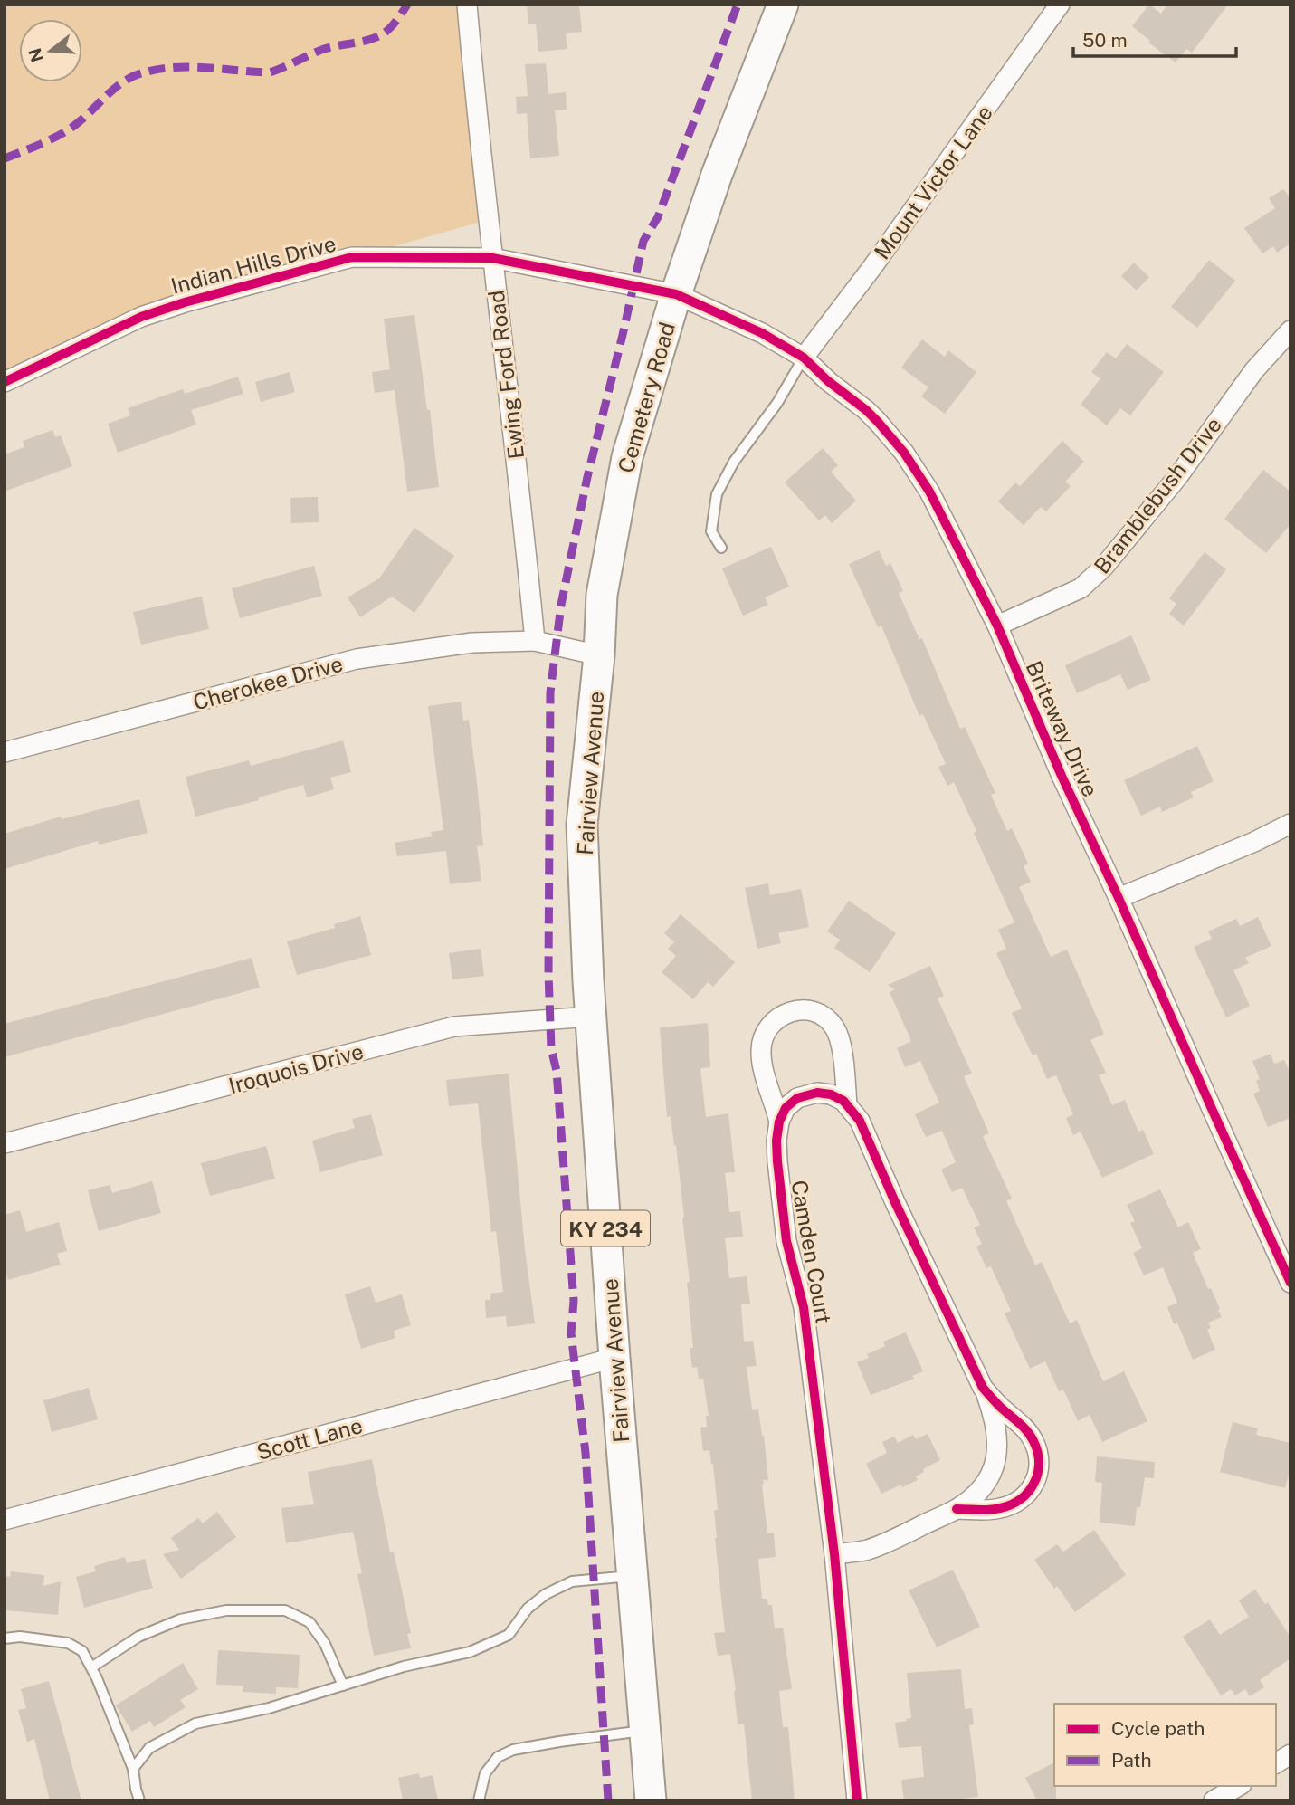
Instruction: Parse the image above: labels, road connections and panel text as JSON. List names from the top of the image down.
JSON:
{
  "streets": {
    "main road": ["Cemetery Road", "Fairview Avenue", "KY 234"],
    "street": [
      "Mount Victor Lane",
      "Indian Hills Drive",
      "Ewing Ford Road",
      "Bramblebush Drive",
      "Cherokee Drive",
      "Briteway Drive",
      "Iroquois Drive",
      "Camden Court",
      "Scott Lane"
    ]
  },
  "crossings": [
    ["Mount Victor Lane", "Briteway Drive"],
    ["Indian Hills Drive", "Ewing Ford Road"],
    ["Indian Hills Drive", "Cemetery Road"],
    ["Indian Hills Drive", "Briteway Drive"],
    ["Ewing Ford Road", "Cherokee Drive"],
    ["Cemetery Road", "Briteway Drive"],
    ["Cemetery Road", "Fairview Avenue"],
    ["Bramblebush Drive", "Briteway Drive"],
    ["Fairview Avenue", "Iroquois Drive"],
    ["Fairview Avenue", "Scott Lane"]
  ],
  "legend": ["Cycle path", "Path"],
  "scale_bar": "50 m",
  "north": "left"
}
